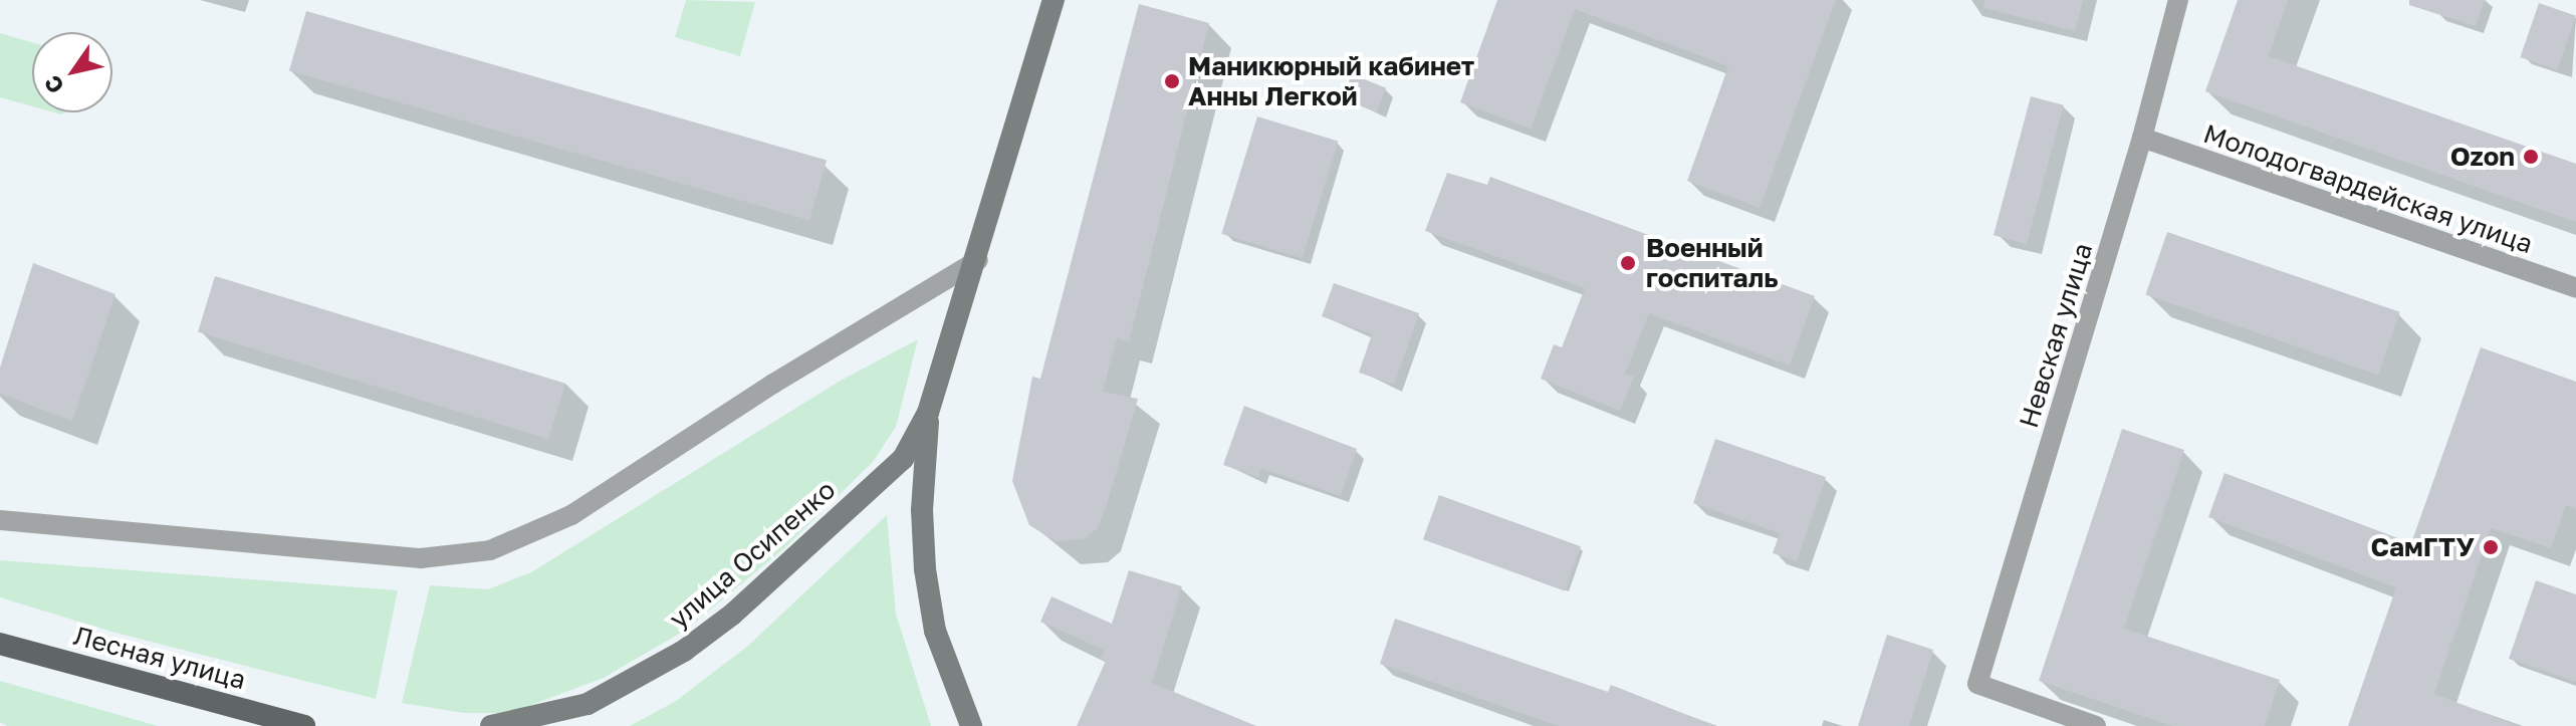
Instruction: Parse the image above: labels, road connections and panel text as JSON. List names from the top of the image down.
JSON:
{
  "streets": {
    "main road": ["улица Осипенко", "Лесная улица"],
    "street": ["Молодогвардейская улица", "Невская улица"]
  },
  "crossings": [
    ["Молодогвардейская улица", "Невская улица"]
  ],
  "places": [
    "Маникюрный кабинет Анны Легкой",
    "Ozon",
    "Военный госпиталь",
    "СамГТУ"
  ],
  "north": "bottom left"
}
